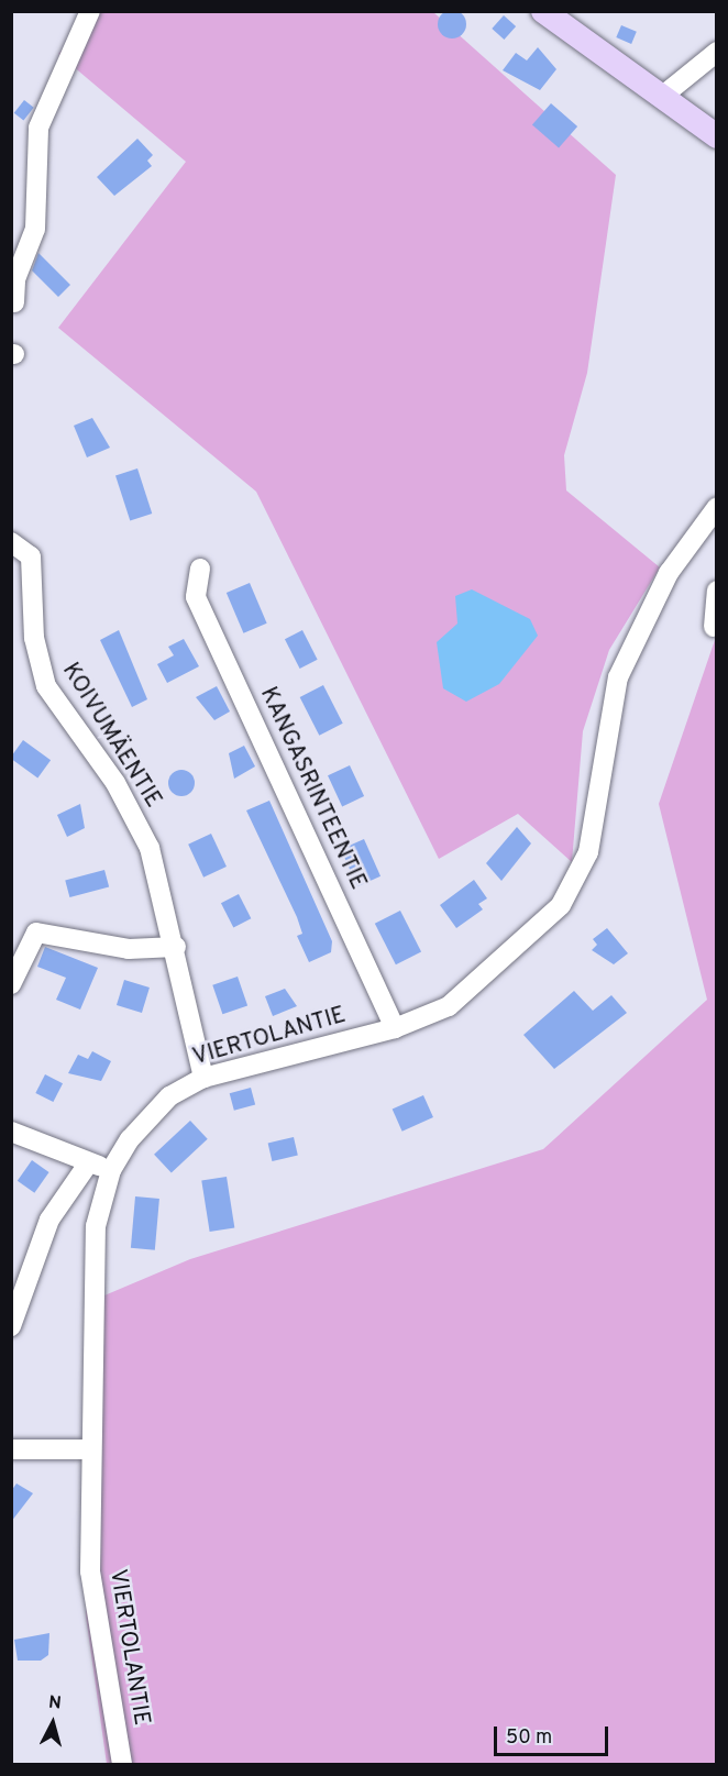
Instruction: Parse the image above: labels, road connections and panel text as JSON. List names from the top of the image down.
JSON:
{
  "streets": {
    "street": ["KOIVUMÄENTIE", "KANGASRINTEENTIE", "VIERTOLANTIE"]
  },
  "crossings": [
    ["KOIVUMÄENTIE", "VIERTOLANTIE"],
    ["KANGASRINTEENTIE", "VIERTOLANTIE"]
  ],
  "scale_bar": "50 m",
  "north": "top"
}
